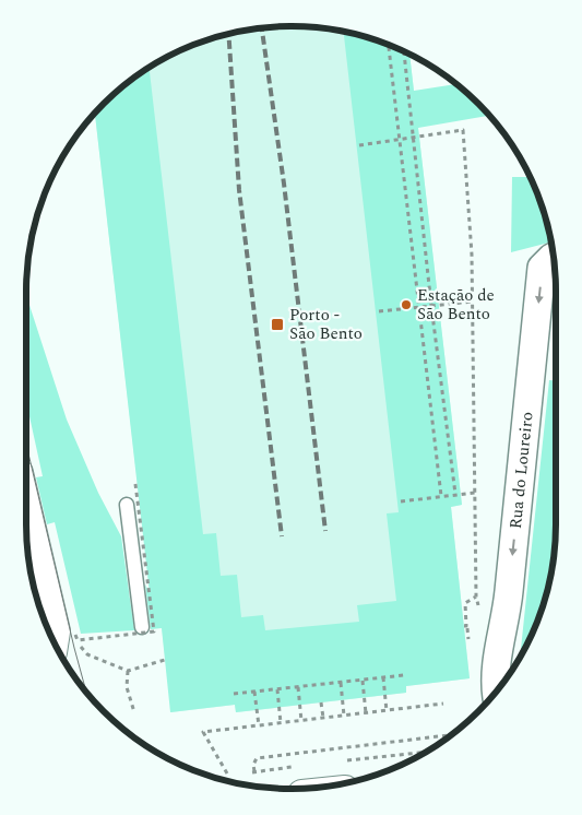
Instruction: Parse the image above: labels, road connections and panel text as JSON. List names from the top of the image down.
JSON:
{
  "streets": {
    "street": ["Rua do Loureiro"]
  },
  "one_way": ["Rua do Loureiro"],
  "places": {
    "other": ["Estação de São Bento"],
    "transit": ["Porto - São Bento"]
  }
}
